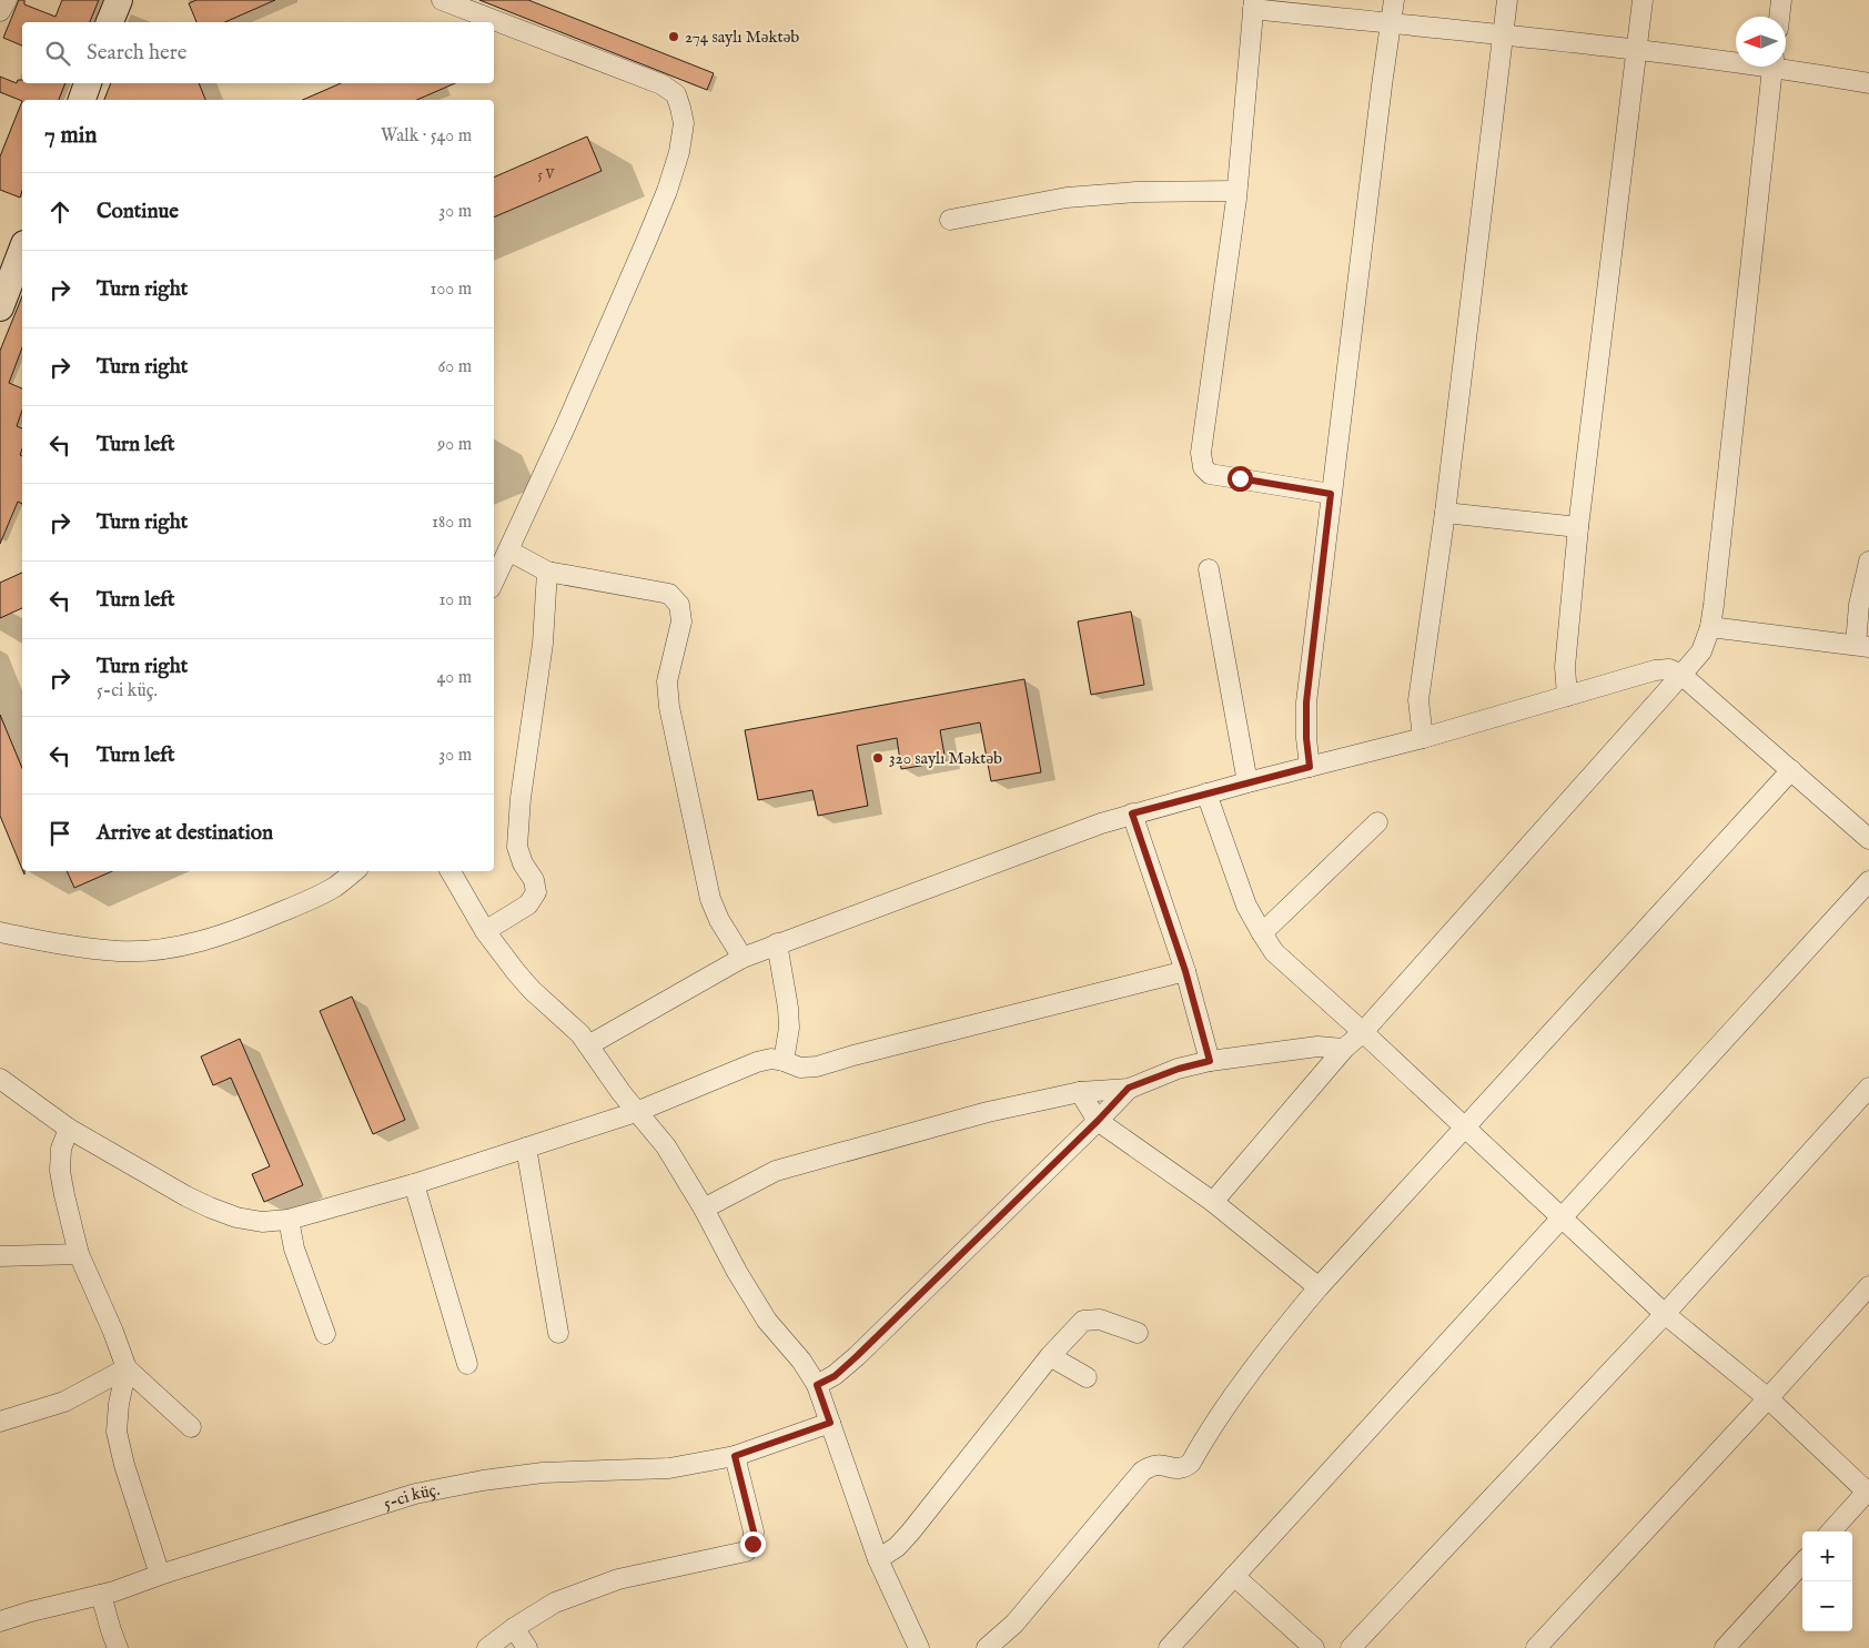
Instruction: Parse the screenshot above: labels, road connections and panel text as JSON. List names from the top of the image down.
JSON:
{
  "streets": {
    "street": ["5-ci küç."]
  },
  "places": ["274 saylı Məktəb", "320 saylı Məktəb"],
  "house_numbers": ["5 V"],
  "north": "left",
  "page": {
    "search": "Search here",
    "heading": ["7 min", "Walk · 540 m"],
    "list": [
      ["Continue", "30 m"],
      ["Turn right", "100 m"],
      ["Turn right", "60 m"],
      ["Turn left", "90 m"],
      ["Turn right", "180 m"],
      ["Turn left", "10 m"],
      ["Turn right", "5-ci küç.", "40 m"],
      ["Turn left", "30 m"],
      "Arrive at destination"
    ],
    "map_buttons": ["+", "−"]
  }
}
